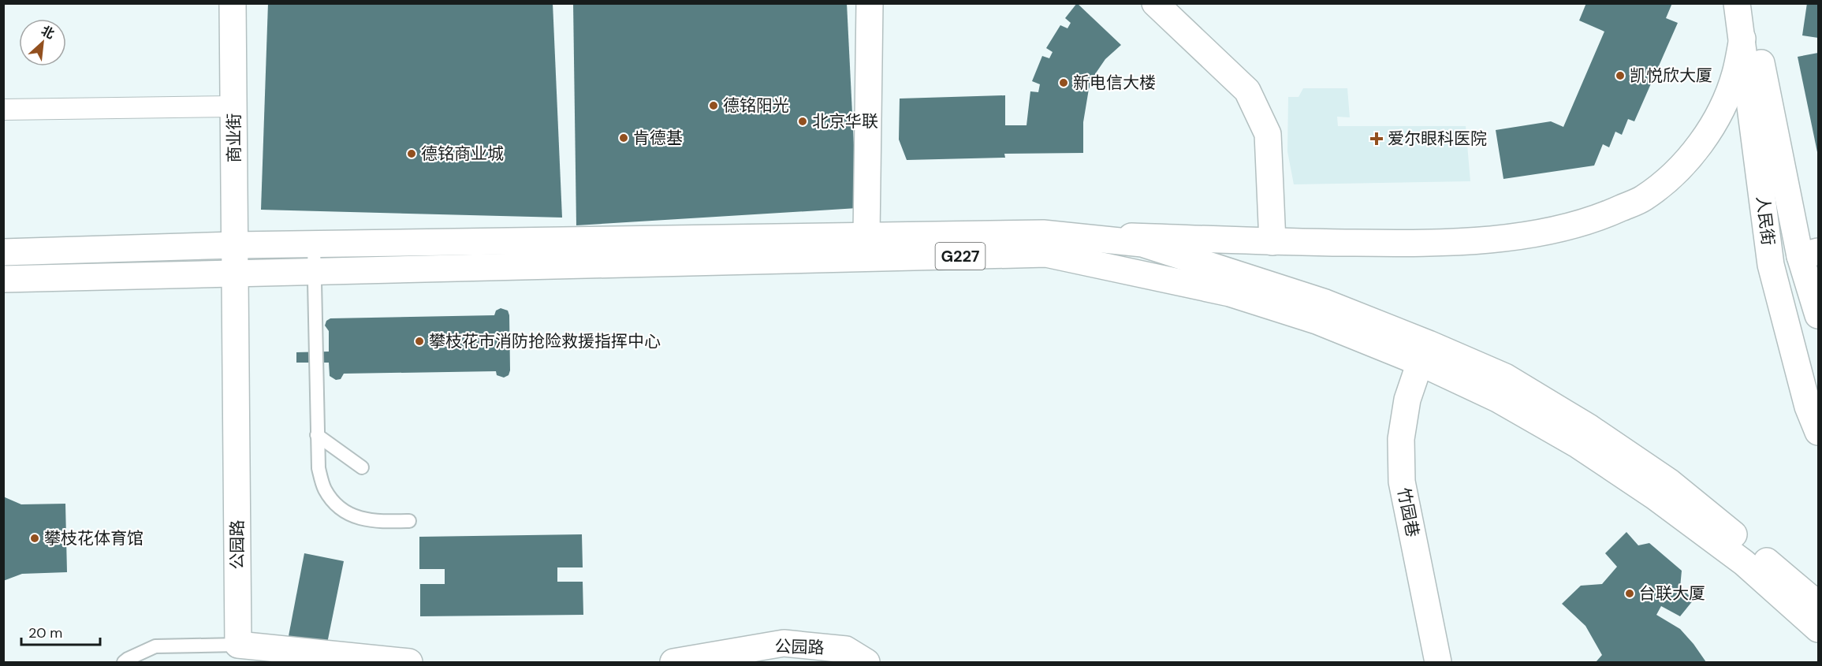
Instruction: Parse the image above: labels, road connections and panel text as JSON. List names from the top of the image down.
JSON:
{
  "streets": {
    "main road": [
      "商业街",
      "人民街",
      "G227",
      "竹园巷",
      "公园路"
    ]
  },
  "crossings": [
    ["商业街", "G227"],
    ["商业街", "公园路"],
    ["G227", "竹园巷"],
    ["G227", "公园路"]
  ],
  "places": {
    "other": [
      "凯悦欣大厦",
      "新电信大楼",
      "德铭阳光",
      "北京华联",
      "肯德基",
      "德铭商业城",
      "攀枝花市消防抢险救援指挥中心",
      "攀枝花体育馆",
      "台联大厦"
    ],
    "health": ["爱尔眼科医院"]
  },
  "scale_bar": "20 m",
  "north": "top right"
}
